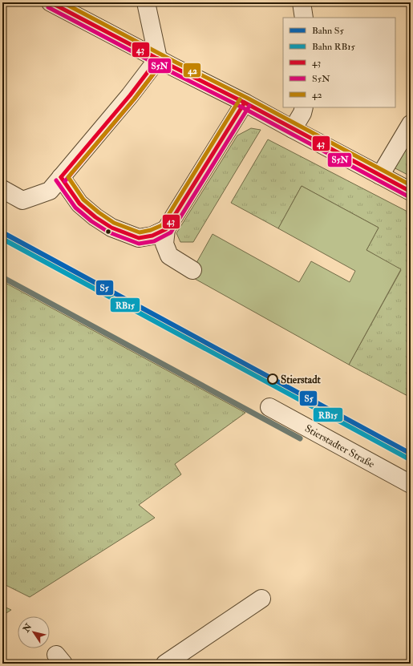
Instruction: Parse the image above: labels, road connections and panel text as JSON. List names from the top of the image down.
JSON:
{
  "streets": {
    "street": ["Stierstadter Straße"]
  },
  "places": ["Stierstadt"],
  "lines": [
    "transit line 43",
    "transit line 42",
    "transit line S5N",
    "rail line S5",
    "rail line RB15"
  ],
  "legend": [
    "Bahn S5",
    "Bahn RB15",
    "43",
    "S5N",
    "42"
  ],
  "north": "top left"
}
